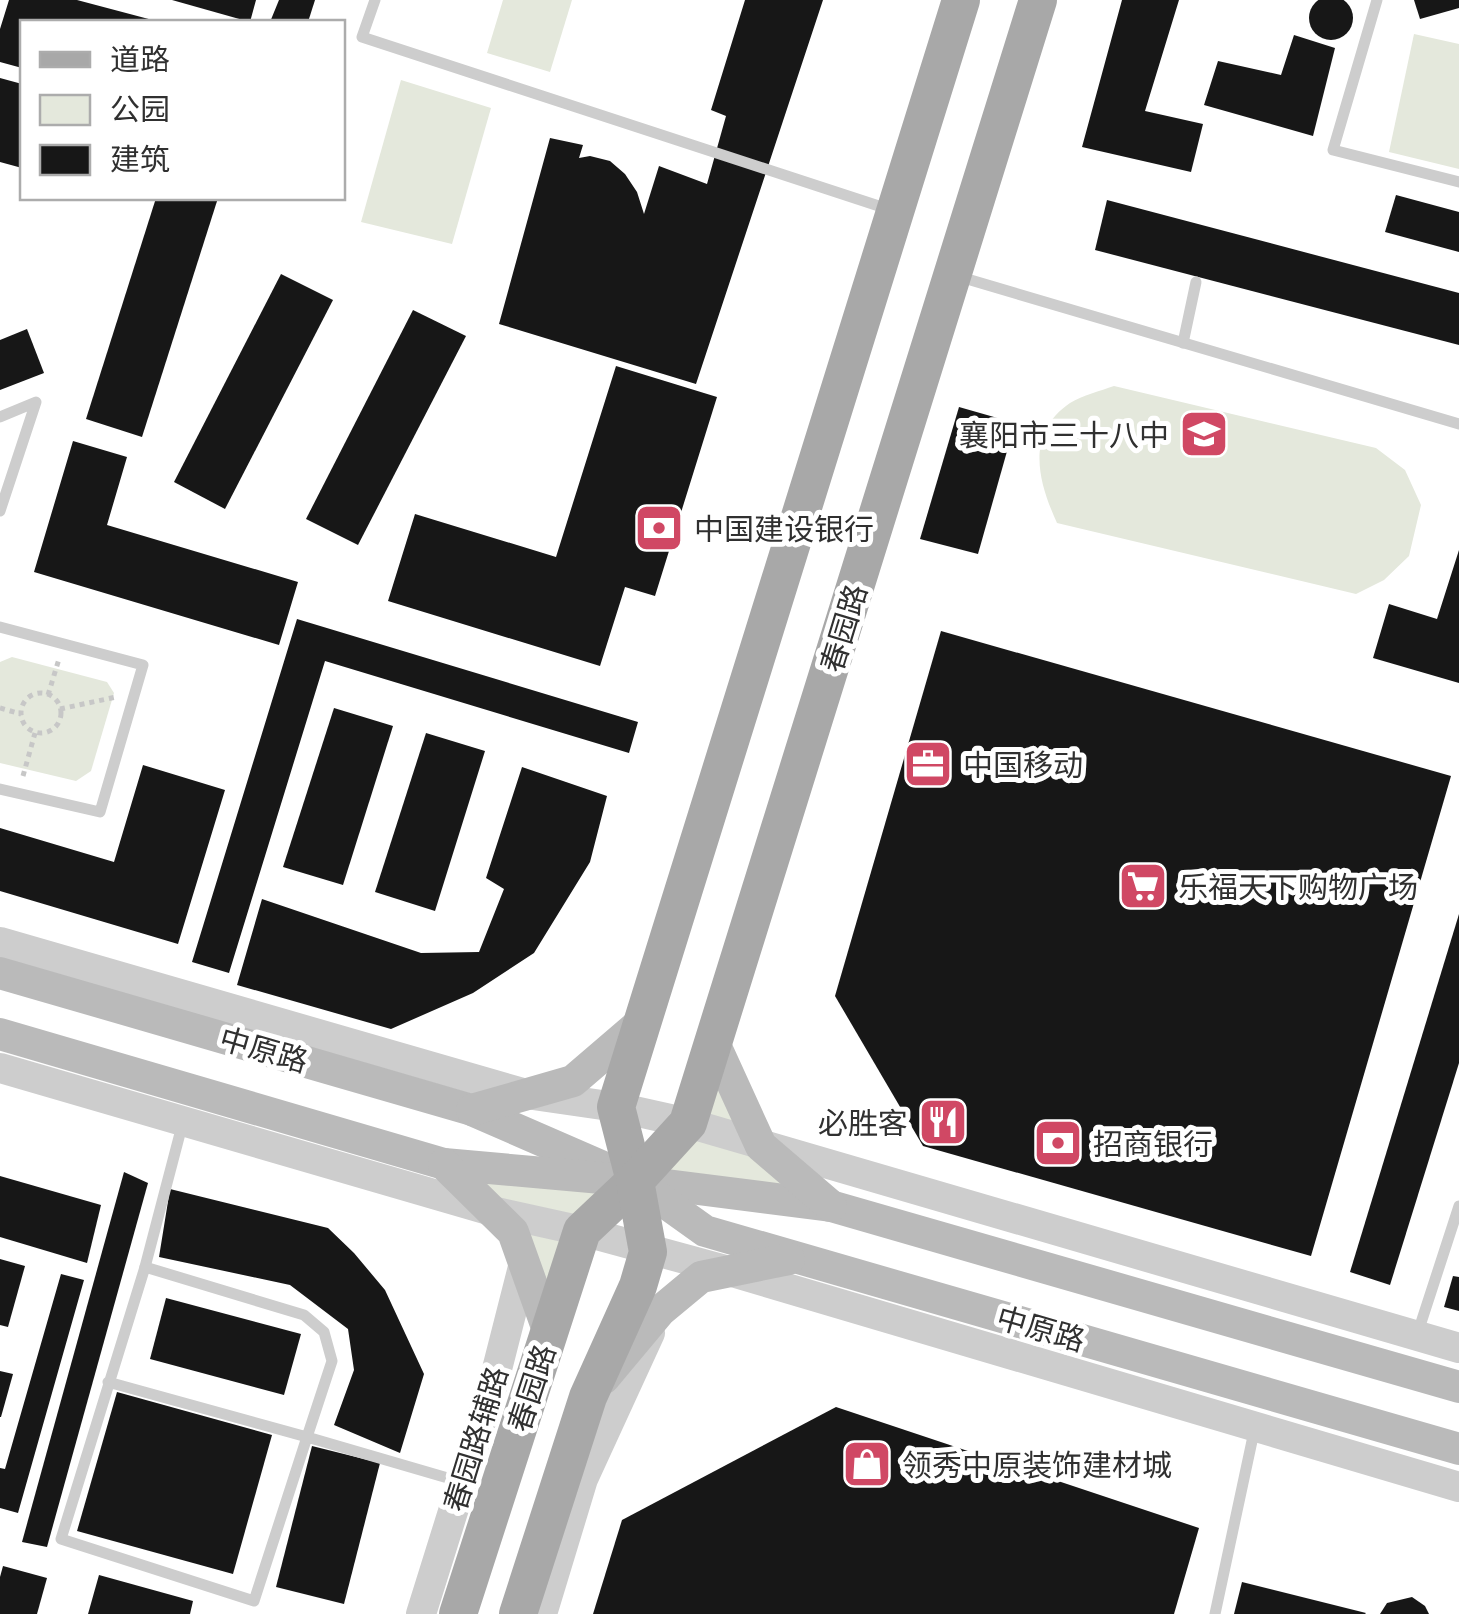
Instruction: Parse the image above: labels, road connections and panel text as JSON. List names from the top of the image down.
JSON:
{
  "streets": {
    "main road": ["春园路", "中原路"],
    "street": ["春园路辅路"]
  },
  "crossings": [
    ["春园路", "中原路"]
  ],
  "places": {
    "school or university": ["襄阳市三十八中"],
    "bank": ["中国建设银行", "招商银行"],
    "office": ["中国移动"],
    "supermarket": ["乐福天下购物广场"],
    "restaurant": ["必胜客"],
    "shop": ["领秀中原装饰建材城"]
  },
  "legend": ["道路", "公园", "建筑"]
}
